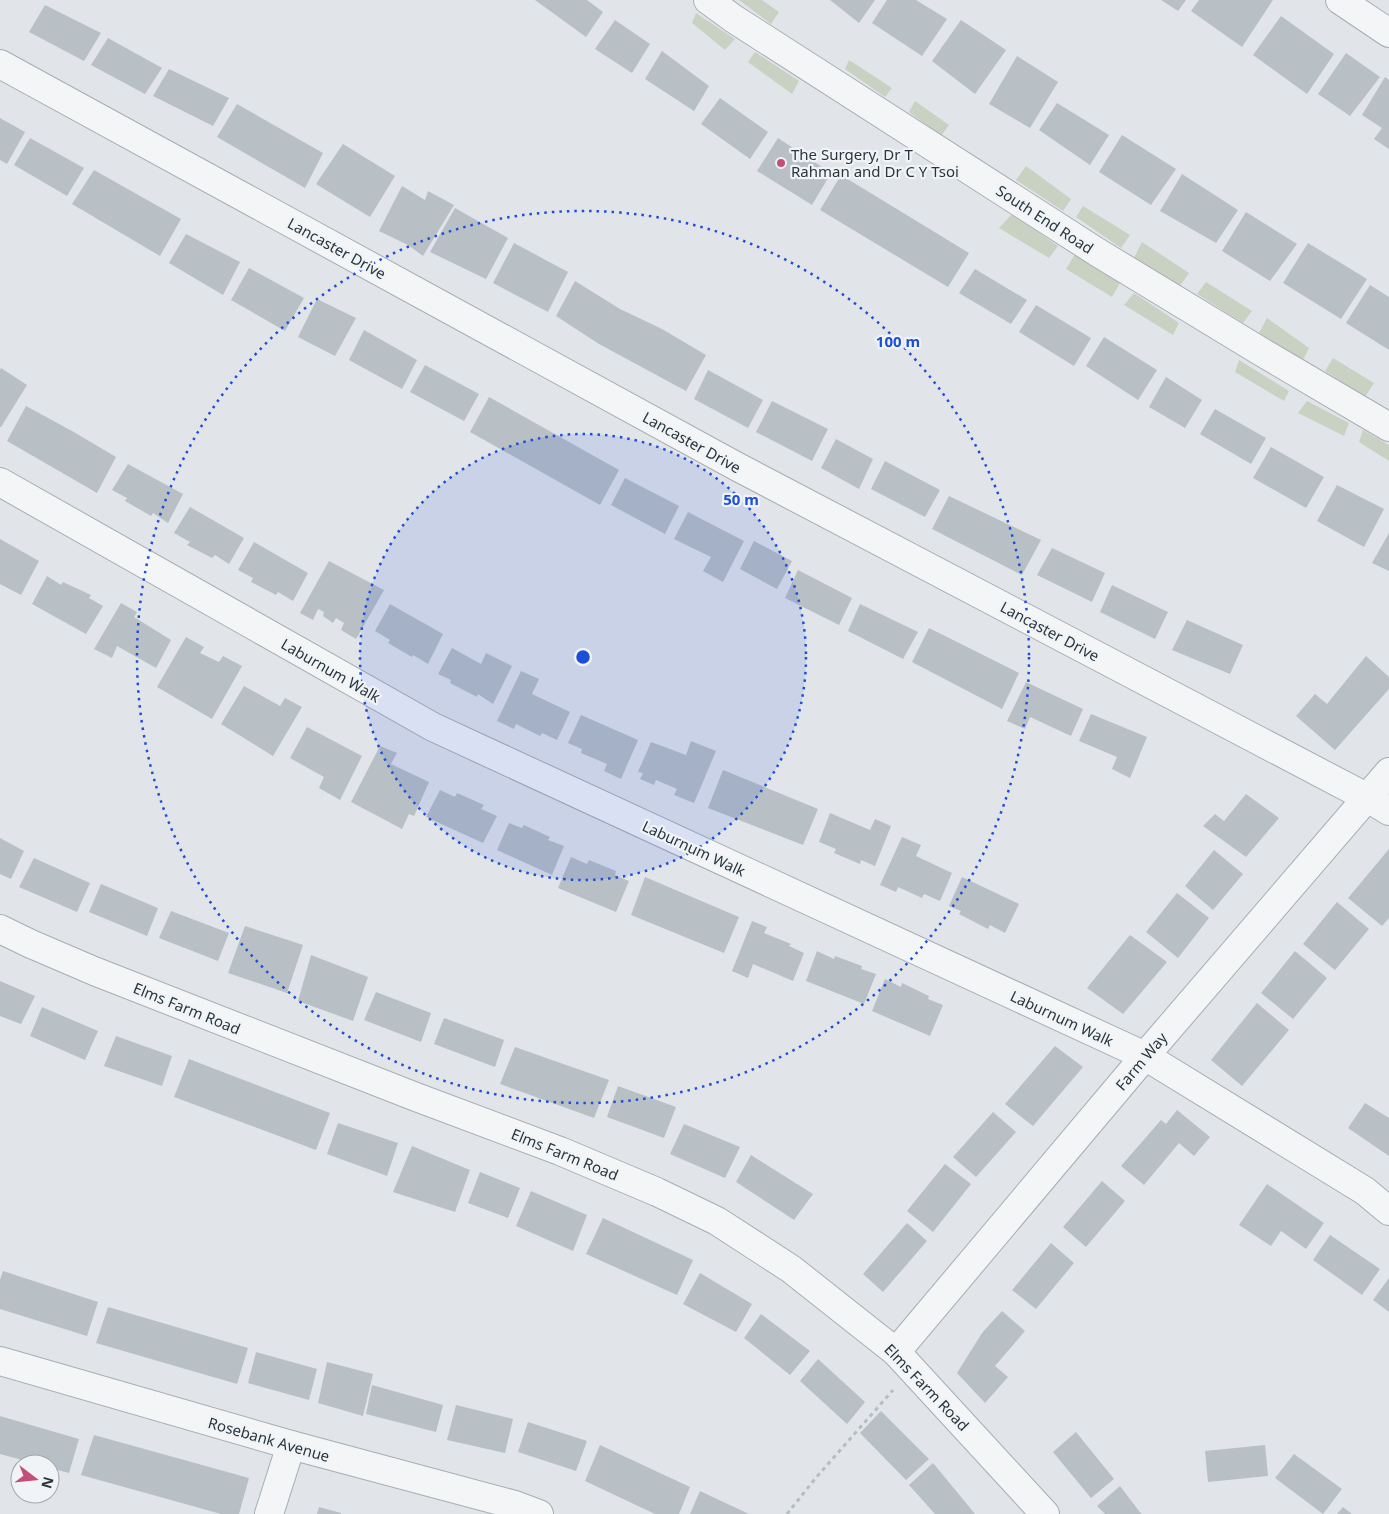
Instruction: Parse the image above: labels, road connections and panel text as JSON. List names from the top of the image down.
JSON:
{
  "streets": {
    "street": [
      "South End Road",
      "Lancaster Drive",
      "Laburnum Walk",
      "Elms Farm Road",
      "Farm Way",
      "Rosebank Avenue"
    ]
  },
  "crossings": [
    ["Lancaster Drive", "Farm Way"],
    ["Laburnum Walk", "Farm Way"],
    ["Elms Farm Road", "Farm Way"]
  ],
  "places": ["The Surgery, Dr T Rahman and Dr C Y Tsoi"],
  "north": "right",
  "rings": ["100 m", "50 m"]
}
